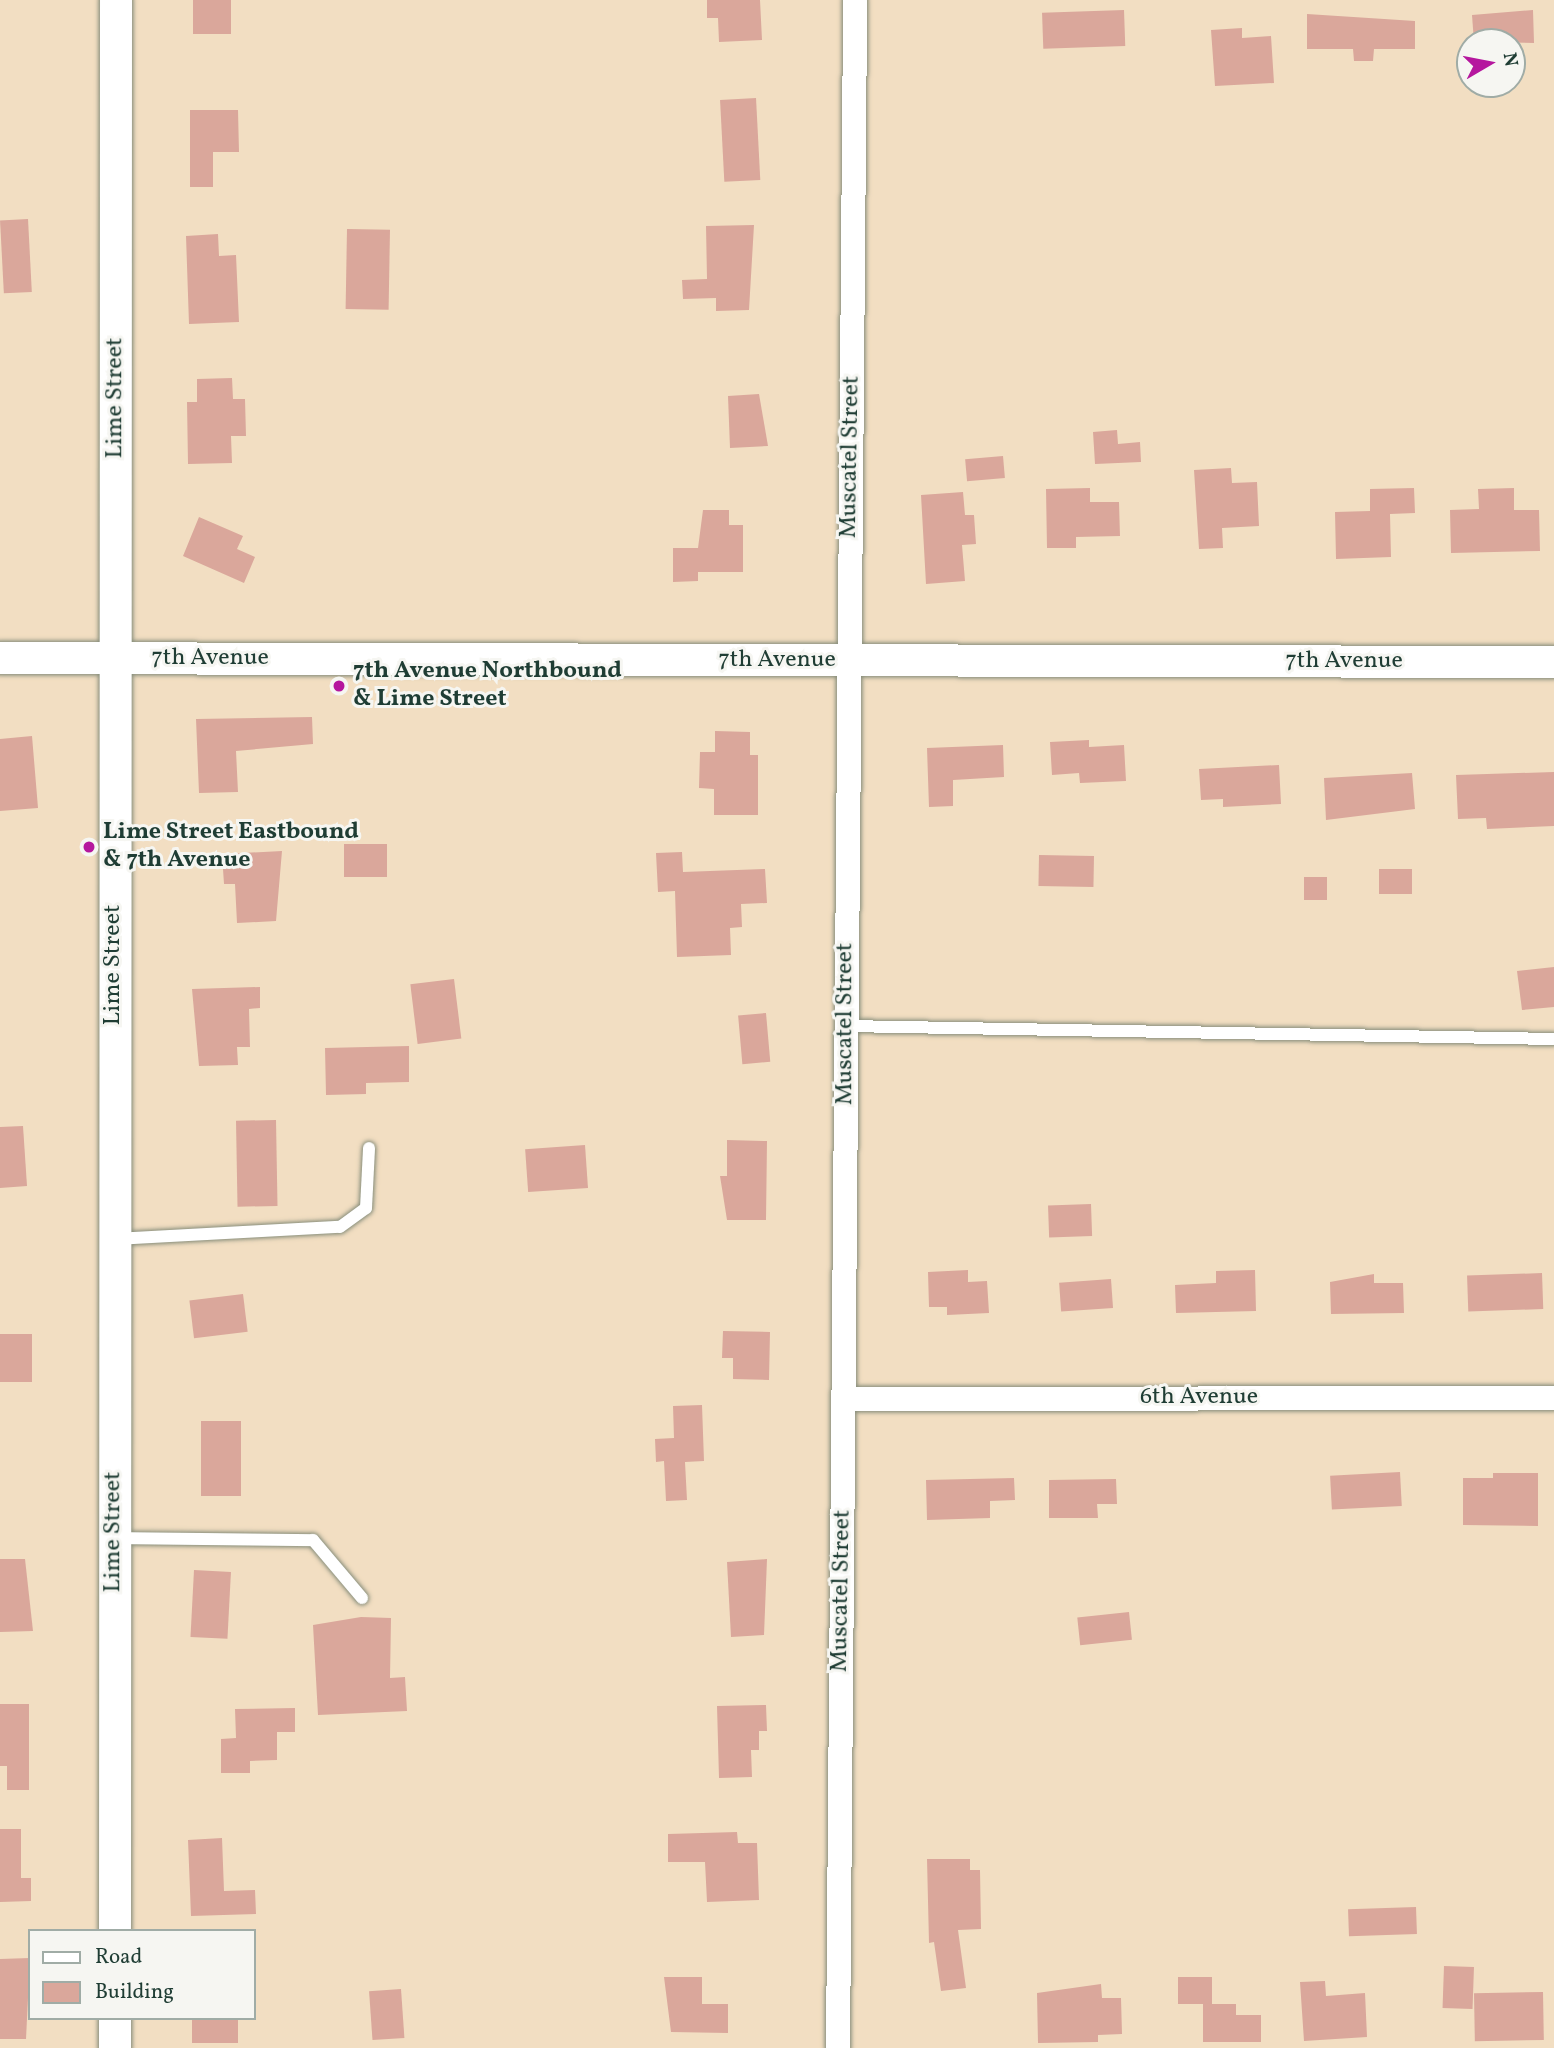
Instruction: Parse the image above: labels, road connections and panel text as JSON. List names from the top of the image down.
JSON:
{
  "streets": {
    "street": [
      "Lime Street",
      "Muscatel Street",
      "7th Avenue",
      "6th Avenue"
    ]
  },
  "crossings": [
    ["Lime Street", "7th Avenue"],
    ["Muscatel Street", "7th Avenue"],
    ["Muscatel Street", "6th Avenue"]
  ],
  "places": ["7th Avenue Northbound & Lime Street", "Lime Street Eastbound & 7th Avenue"],
  "legend": ["Road", "Building"],
  "north": "right"
}
